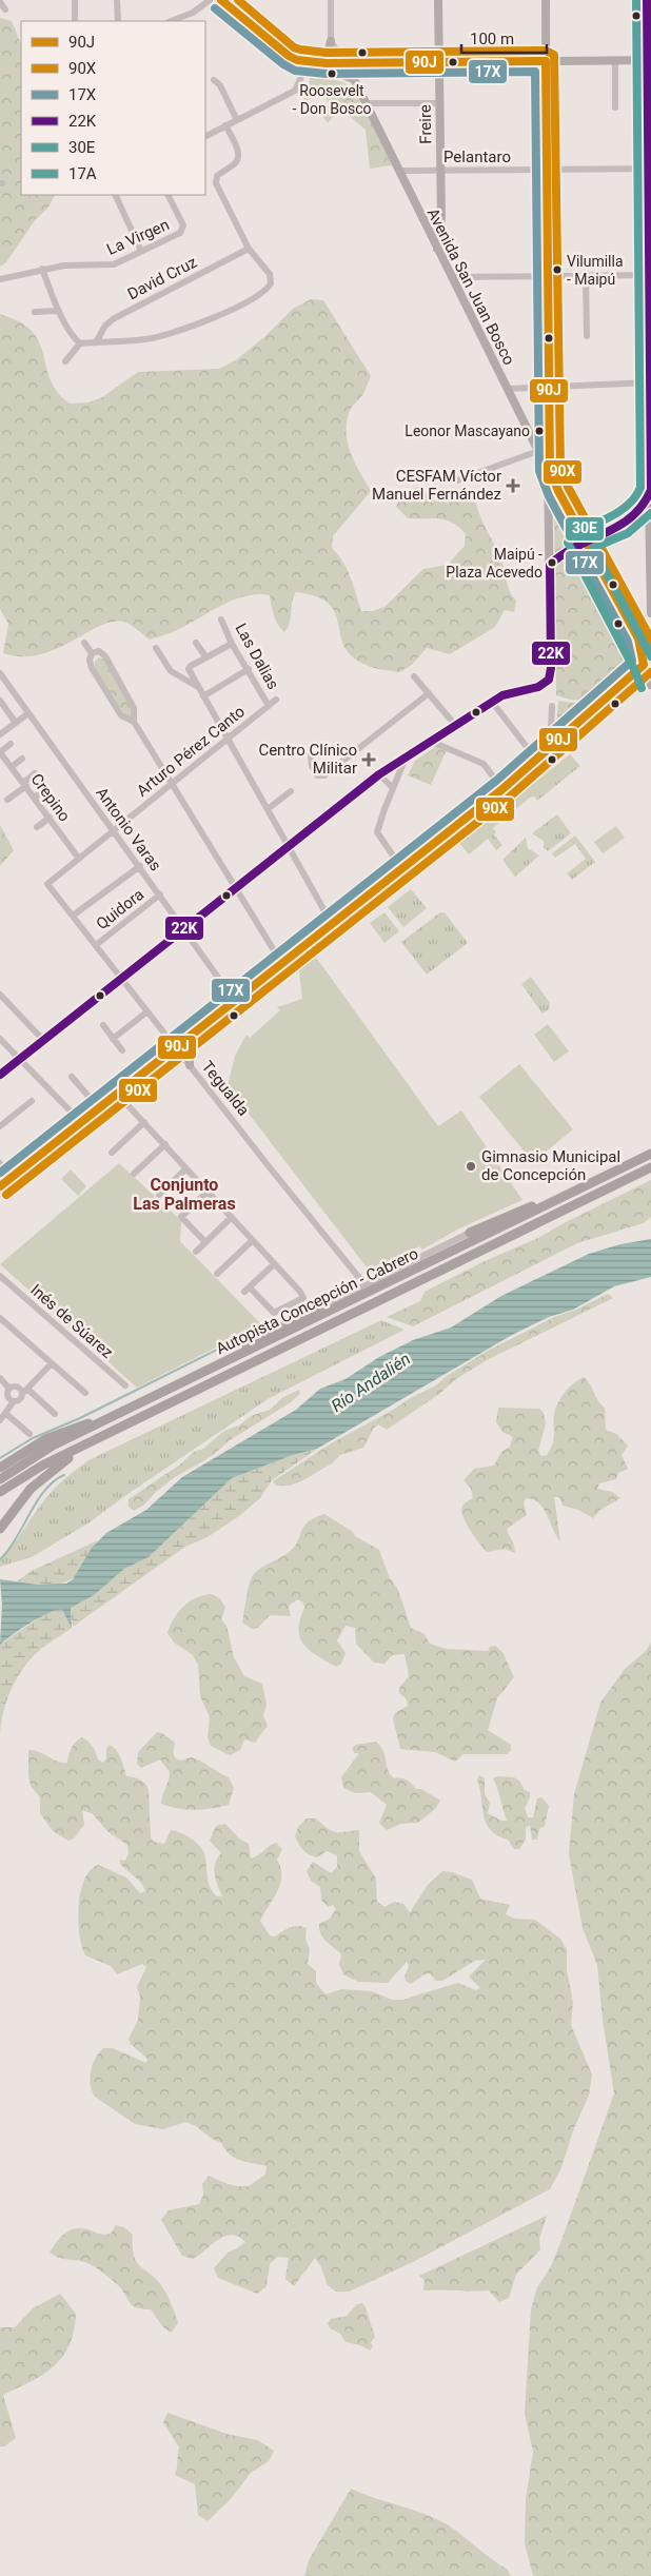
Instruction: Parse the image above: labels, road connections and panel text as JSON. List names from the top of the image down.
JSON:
{
  "streets": {
    "highway": ["Autopista Concepción - Cabrero"],
    "main road": ["Freire", "Avenida San Juan Bosco"],
    "street": [
      "Pelantaro",
      "La Virgen",
      "David Cruz",
      "Las Dalias",
      "Arturo Pérez Canto",
      "Crepino",
      "Antonio Varas",
      "Quidora",
      "Tegualda",
      "Inés de Súarez"
    ]
  },
  "crossings": [
    ["Freire", "Pelantaro"],
    ["Freire", "Avenida San Juan Bosco"],
    ["Pelantaro", "Avenida San Juan Bosco"],
    ["Las Dalias", "Arturo Pérez Canto"],
    ["Arturo Pérez Canto", "Crepino"],
    ["Arturo Pérez Canto", "Antonio Varas"],
    ["Arturo Pérez Canto", "Tegualda"],
    ["Antonio Varas", "Quidora"],
    ["Quidora", "Tegualda"]
  ],
  "districts": ["Conjunto Las Palmeras"],
  "water": ["Río Andalién"],
  "places": {
    "other": [
      "Roosevelt - Don Bosco",
      "Vilumilla - Maipú",
      "Leonor Mascayano",
      "Maipú - Plaza Acevedo",
      "Gimnasio Municipal de Concepción"
    ],
    "health": ["CESFAM Víctor Manuel Fernández", "Centro Clínico Militar"]
  },
  "lines": [
    "transit line 90J",
    "transit line 90X",
    "transit line 22K",
    "transit line 30E",
    "transit line 17X",
    "transit line 17A"
  ],
  "legend": [
    "90J",
    "90X",
    "17X",
    "22K",
    "30E",
    "17A"
  ],
  "scale_bar": "100 m"
}
